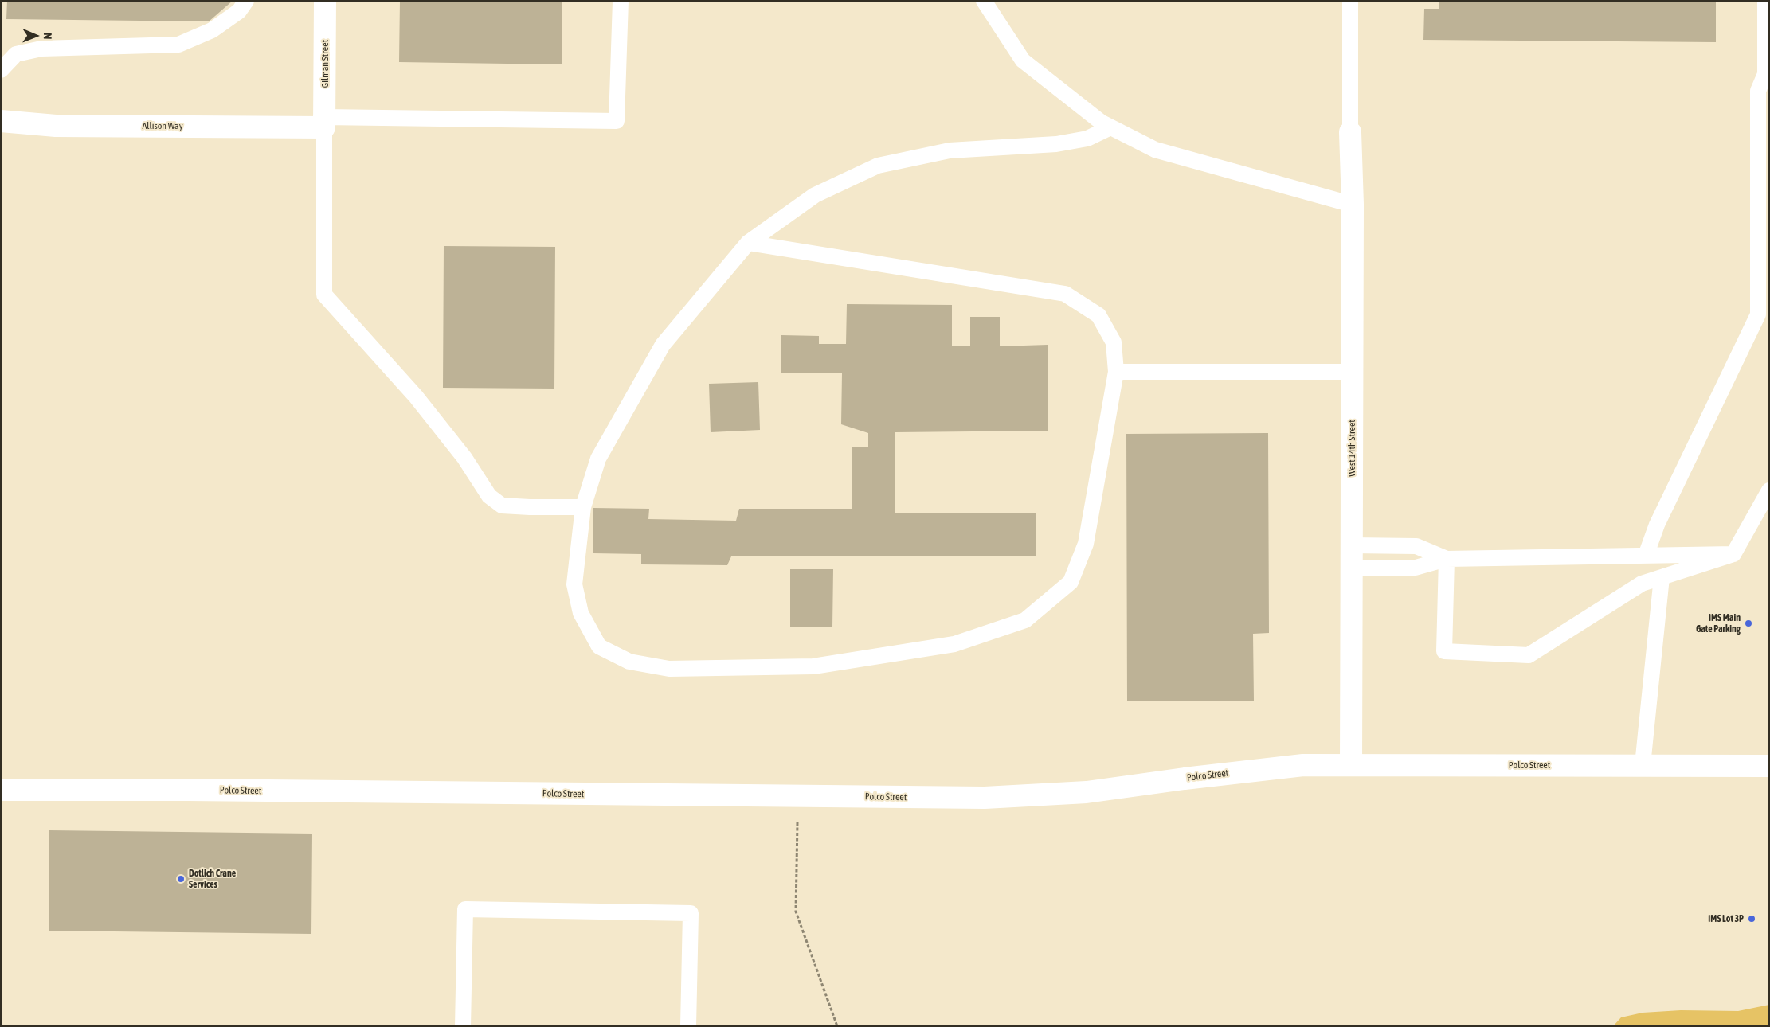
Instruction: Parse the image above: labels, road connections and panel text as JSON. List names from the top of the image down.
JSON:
{
  "streets": {
    "street": [
      "Gilman Street",
      "Allison Way",
      "West 14th Street",
      "Polco Street"
    ]
  },
  "crossings": [
    ["Gilman Street", "Allison Way"],
    ["West 14th Street", "Polco Street"]
  ],
  "places": ["IMS Main Gate Parking", "Dotlich Crane Services", "IMS Lot 3P"],
  "north": "right"
}
